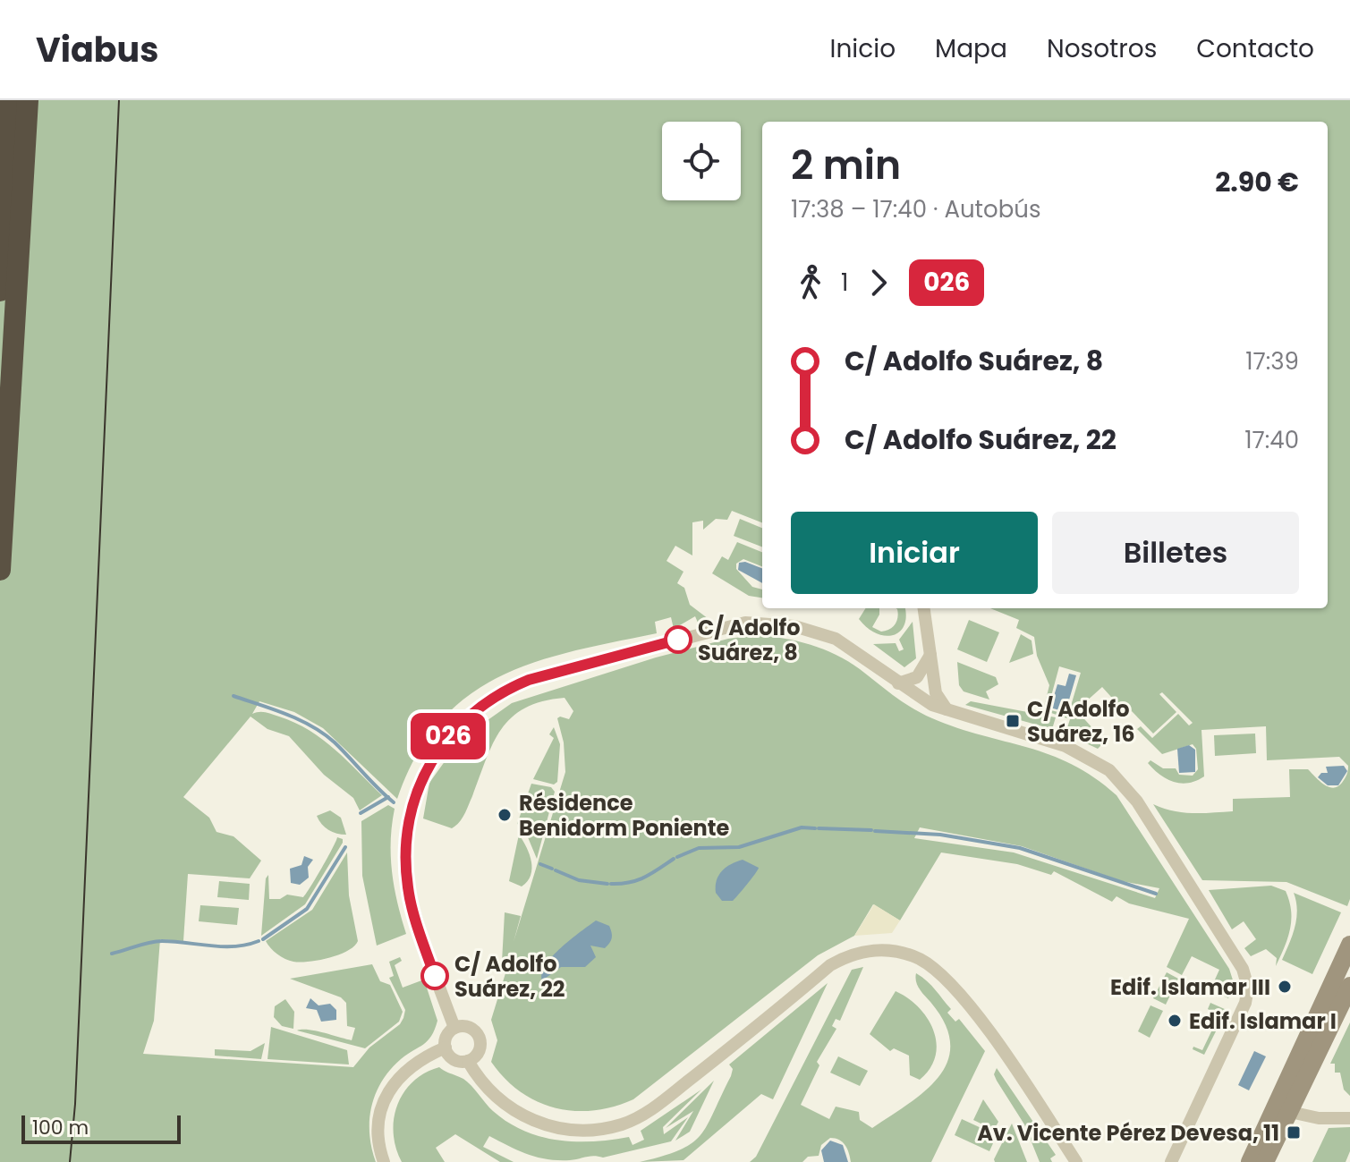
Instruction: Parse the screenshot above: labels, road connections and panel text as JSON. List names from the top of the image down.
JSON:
{
  "places": {
    "other": [
      "C/ Adolfo Suárez, 8",
      "Résidence Benidorm Poniente",
      "C/ Adolfo Suárez, 22",
      "Edif. Islamar III",
      "Edif. Islamar I"
    ],
    "transit": ["C/ Adolfo Suárez, 16", "Av. Vicente Pérez Devesa, 11"]
  },
  "lines": ["bus line 026"],
  "scale_bar": "100 m",
  "page": {
    "header": "Viabus",
    "nav": [
      "Inicio",
      "Mapa",
      "Nosotros",
      "Contacto"
    ],
    "on_map": "026",
    "heading": ["2 min", "17:38 – 17:40 · Autobús", "2.90 €"],
    "legs": ["1", "026"],
    "list": [
      {
        "name": "C/ Adolfo Suárez, 8",
        "value": "17:39"
      },
      {
        "name": "C/ Adolfo Suárez, 22",
        "value": "17:40"
      }
    ],
    "buttons": ["Iniciar", "Billetes"],
    "scale": "100 m"
  }
}
